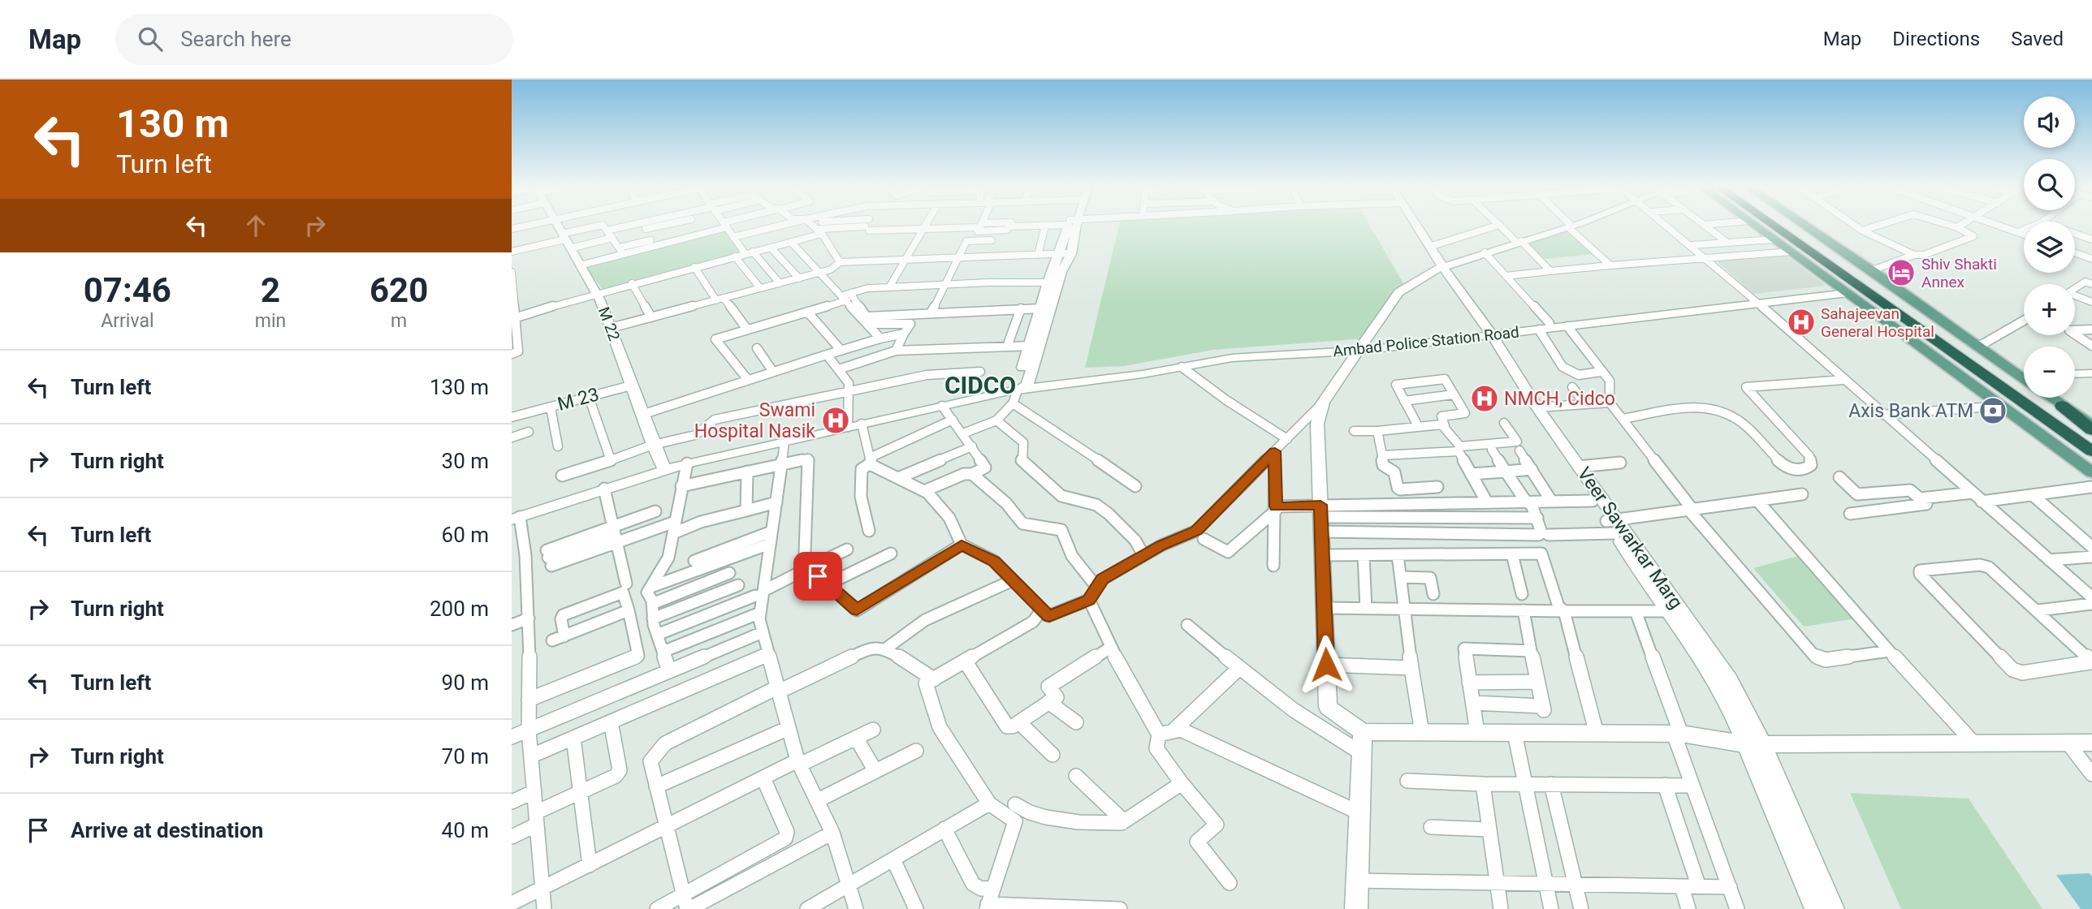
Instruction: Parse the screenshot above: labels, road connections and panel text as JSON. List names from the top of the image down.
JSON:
{
  "streets": {
    "street": [
      "M 22",
      "Ambad Police Station Road",
      "M 23",
      "Veer Sawarkar Marg"
    ]
  },
  "crossings": [
    ["M 22", "Ambad Police Station Road"],
    ["M 22", "M 23"],
    ["Ambad Police Station Road", "Veer Sawarkar Marg"]
  ],
  "districts": ["CIDCO"],
  "places": {
    "hotel": ["Shiv Shakti Annex"],
    "hospital": ["Sahajeevan General Hospital", "NMCH, Cidco", "Swami Hospital Nasik"],
    "bank": ["Axis Bank ATM"]
  },
  "page": {
    "header": "Map",
    "search": "Search here",
    "nav": ["Map", "Directions", "Saved"],
    "turn": ["130 m", "Turn left"],
    "map_buttons": ["+", "−"],
    "eta": [
      "07:46",
      "Arrival",
      "2",
      "min",
      "620",
      "m"
    ],
    "list": [
      {
        "name": "Turn left",
        "value": "130 m"
      },
      {
        "name": "Turn right",
        "value": "30 m"
      },
      {
        "name": "Turn left",
        "value": "60 m"
      },
      {
        "name": "Turn right",
        "value": "200 m"
      },
      {
        "name": "Turn left",
        "value": "90 m"
      },
      {
        "name": "Turn right",
        "value": "70 m"
      },
      {
        "name": "Arrive at destination",
        "value": "40 m"
      }
    ]
  }
}
